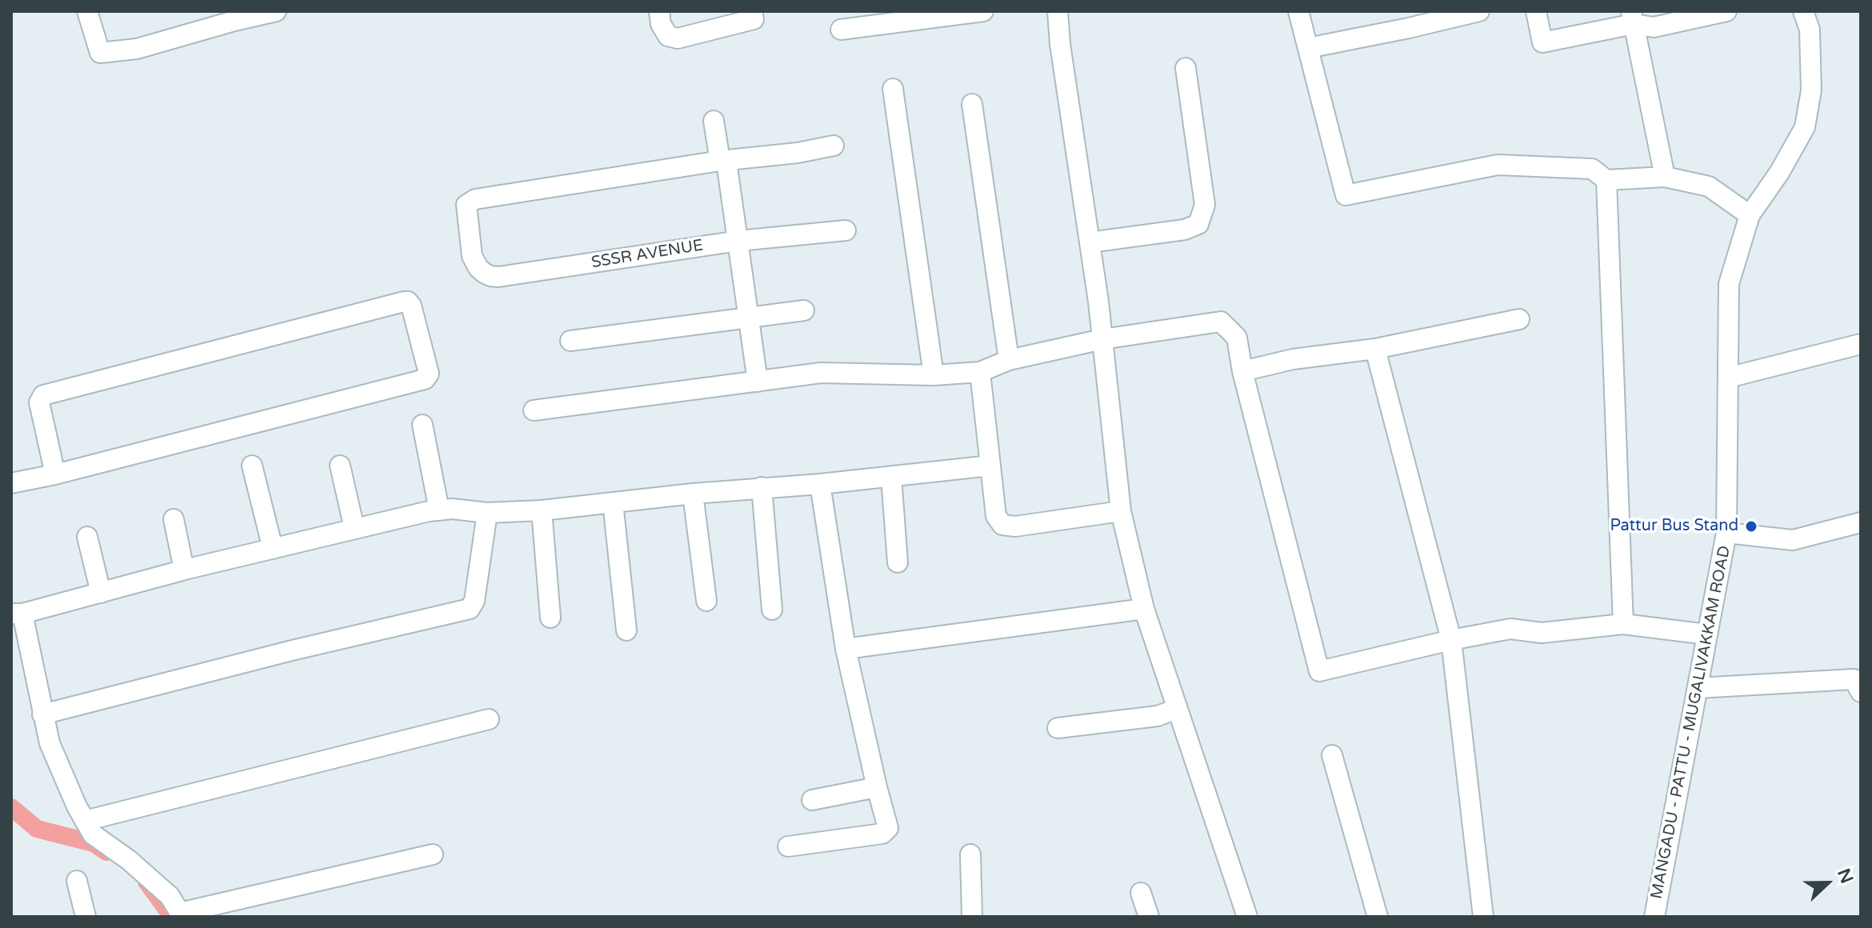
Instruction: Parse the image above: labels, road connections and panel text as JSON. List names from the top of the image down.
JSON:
{
  "streets": {
    "street": ["SSSR AVENUE", "MANGADU - PATTU - MUGALIVAKKAM ROAD"]
  },
  "places": ["Pattur Bus Stand"],
  "north": "right"
}
